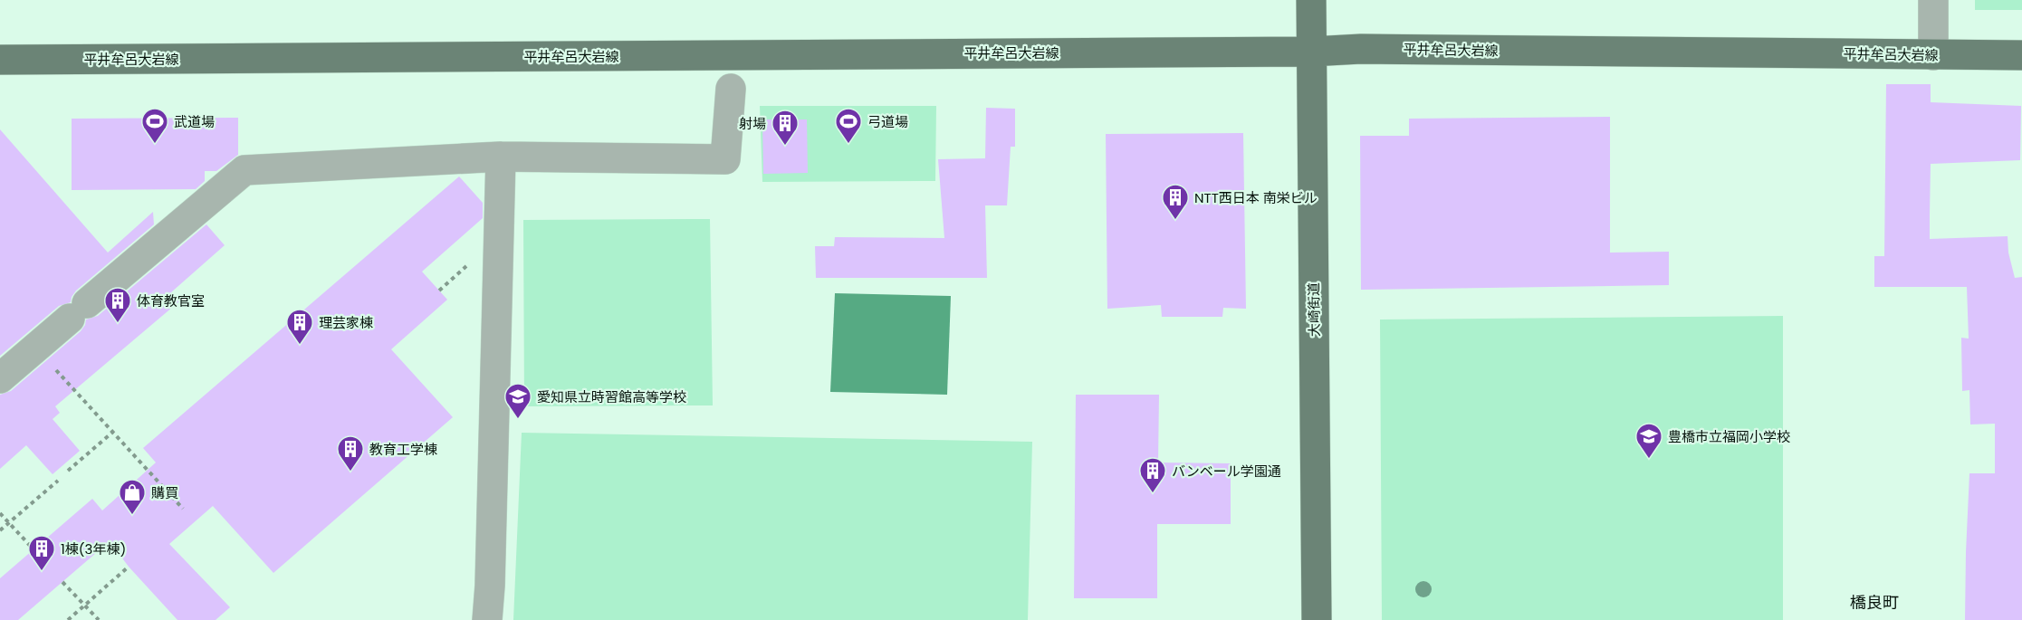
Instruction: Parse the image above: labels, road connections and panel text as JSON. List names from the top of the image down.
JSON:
{
  "streets": {
    "main road": ["平井牟呂大岩線", "大崎街道"]
  },
  "crossings": [
    ["平井牟呂大岩線", "大崎街道"]
  ],
  "districts": ["橋良町"],
  "places": {
    "sports": ["武道場", "弓道場"],
    "building": [
      "射場",
      "NTT西日本 南栄ビル",
      "体育教官室",
      "理芸家棟",
      "教育工学棟",
      "バンベール学園通",
      "1棟(3年棟)"
    ],
    "school or university": ["愛知県立時習館高等学校", "豊橋市立福岡小学校"],
    "shop": ["購買"]
  }
}
